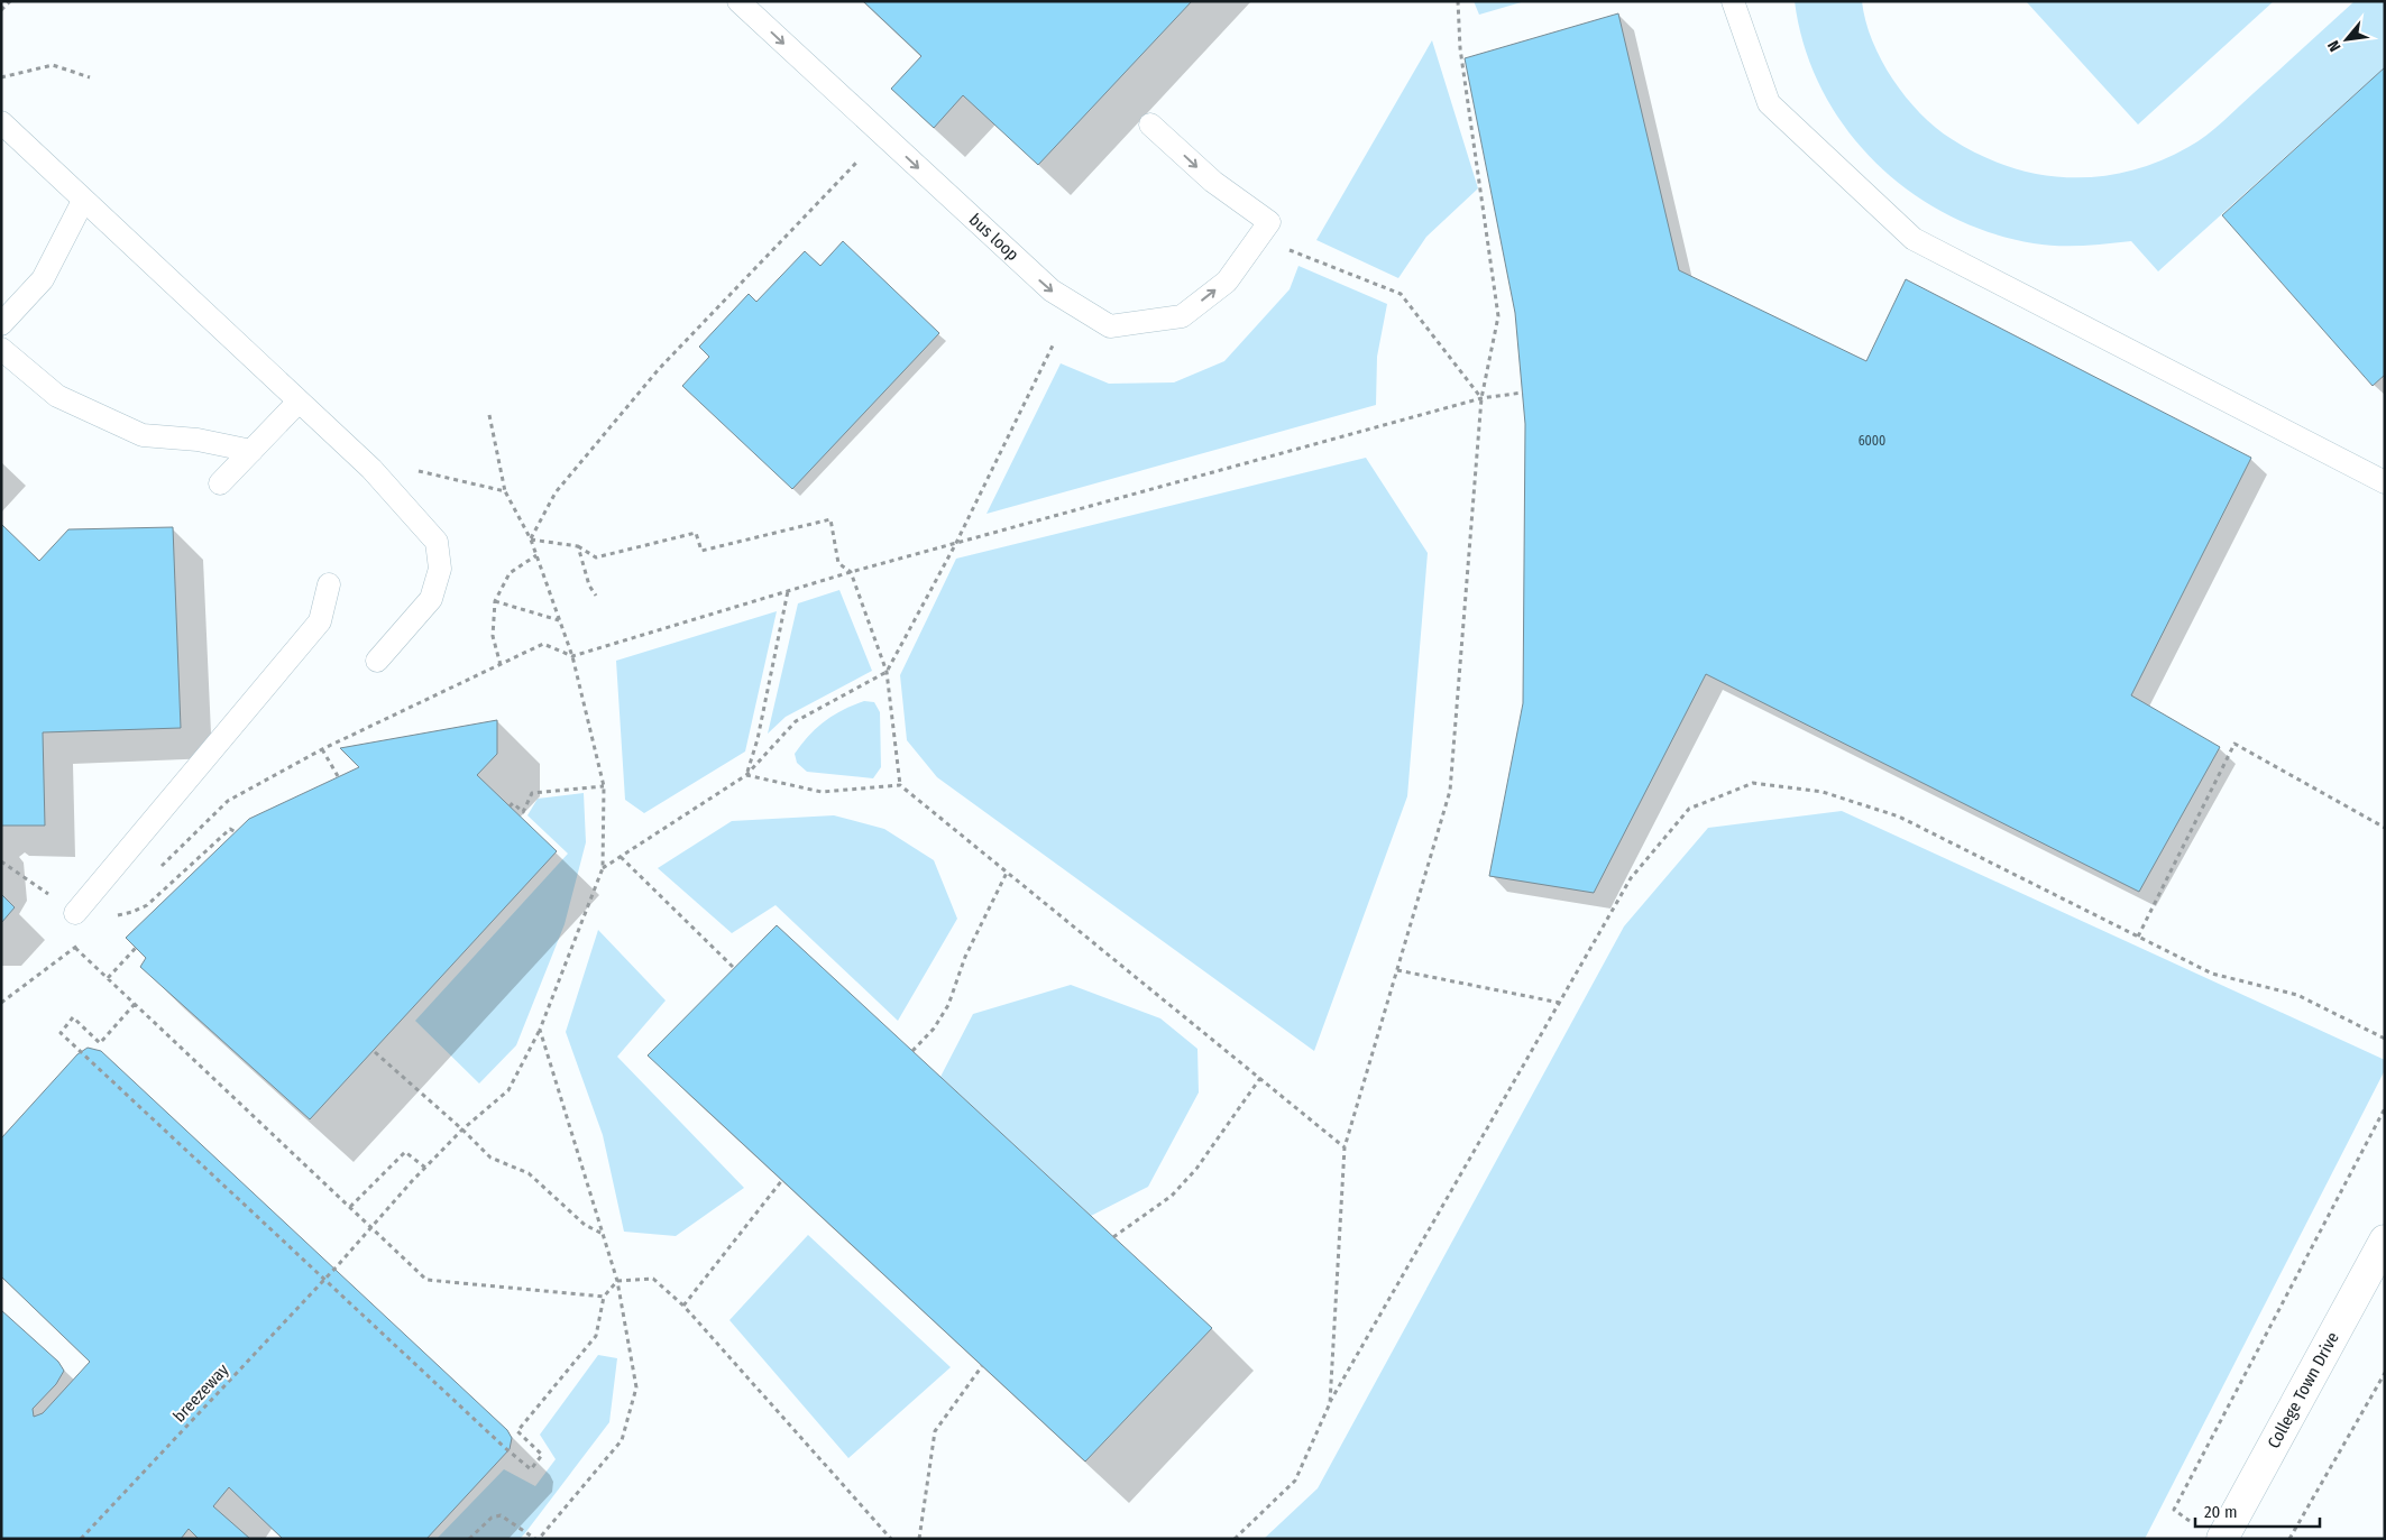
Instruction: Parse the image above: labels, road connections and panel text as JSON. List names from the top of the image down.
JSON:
{
  "streets": {
    "street": ["College Town Drive"],
    "lane": ["bus loop"],
    "path": ["breezeway"]
  },
  "one_way": ["bus loop"],
  "house_numbers": ["6000"],
  "scale_bar": "20 m",
  "north": "bottom left"
}
